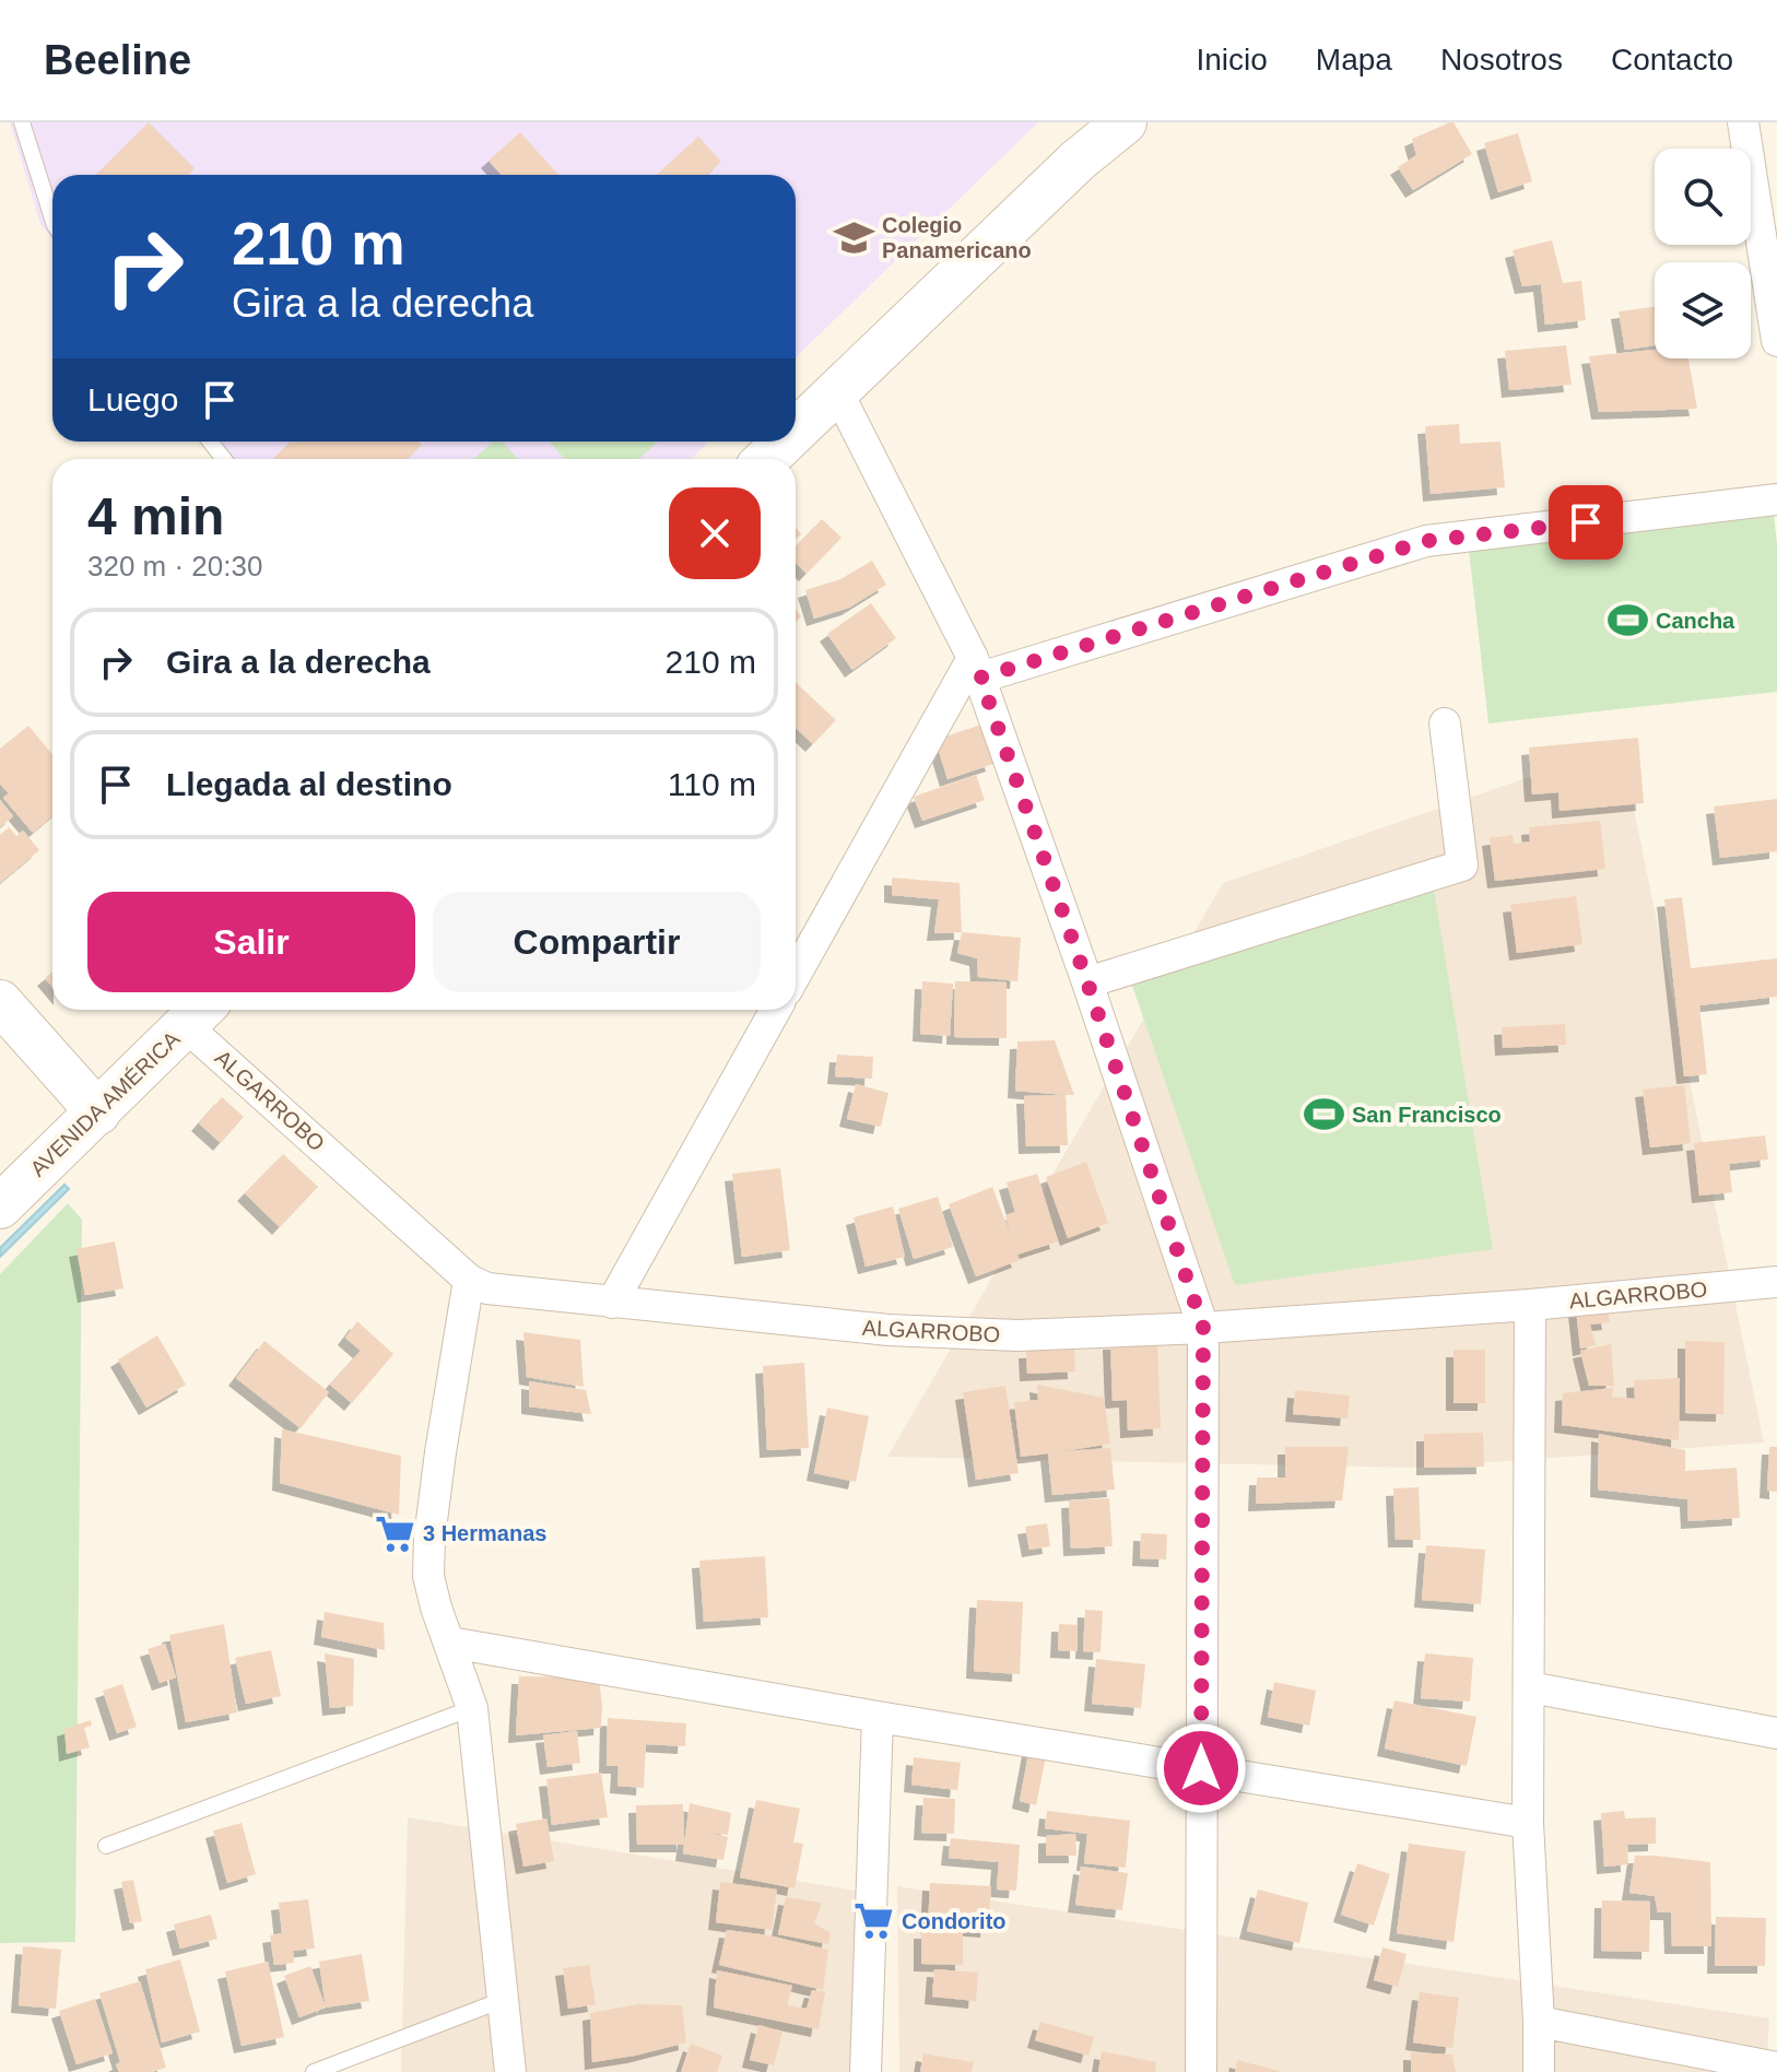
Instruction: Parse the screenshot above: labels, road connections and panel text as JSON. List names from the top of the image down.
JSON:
{
  "streets": {
    "main road": ["AVENIDA AMÉRICA"],
    "street": ["ALGARROBO"]
  },
  "crossings": [
    ["ALGARROBO", "AVENIDA AMÉRICA"]
  ],
  "places": {
    "school or university": ["Colegio Panamericano"],
    "sports": ["Cancha", "San Francisco"],
    "supermarket": ["3 Hermanas", "Condorito"]
  },
  "page": {
    "header": "Beeline",
    "nav": [
      "Inicio",
      "Mapa",
      "Nosotros",
      "Contacto"
    ],
    "turn": ["210 m", "Gira a la derecha"],
    "then": "Luego",
    "heading": ["4 min", "320 m · 20:30"],
    "list": [
      {
        "name": "Gira a la derecha",
        "value": "210 m"
      },
      {
        "name": "Llegada al destino",
        "value": "110 m"
      }
    ],
    "buttons": ["Salir", "Compartir"]
  }
}
